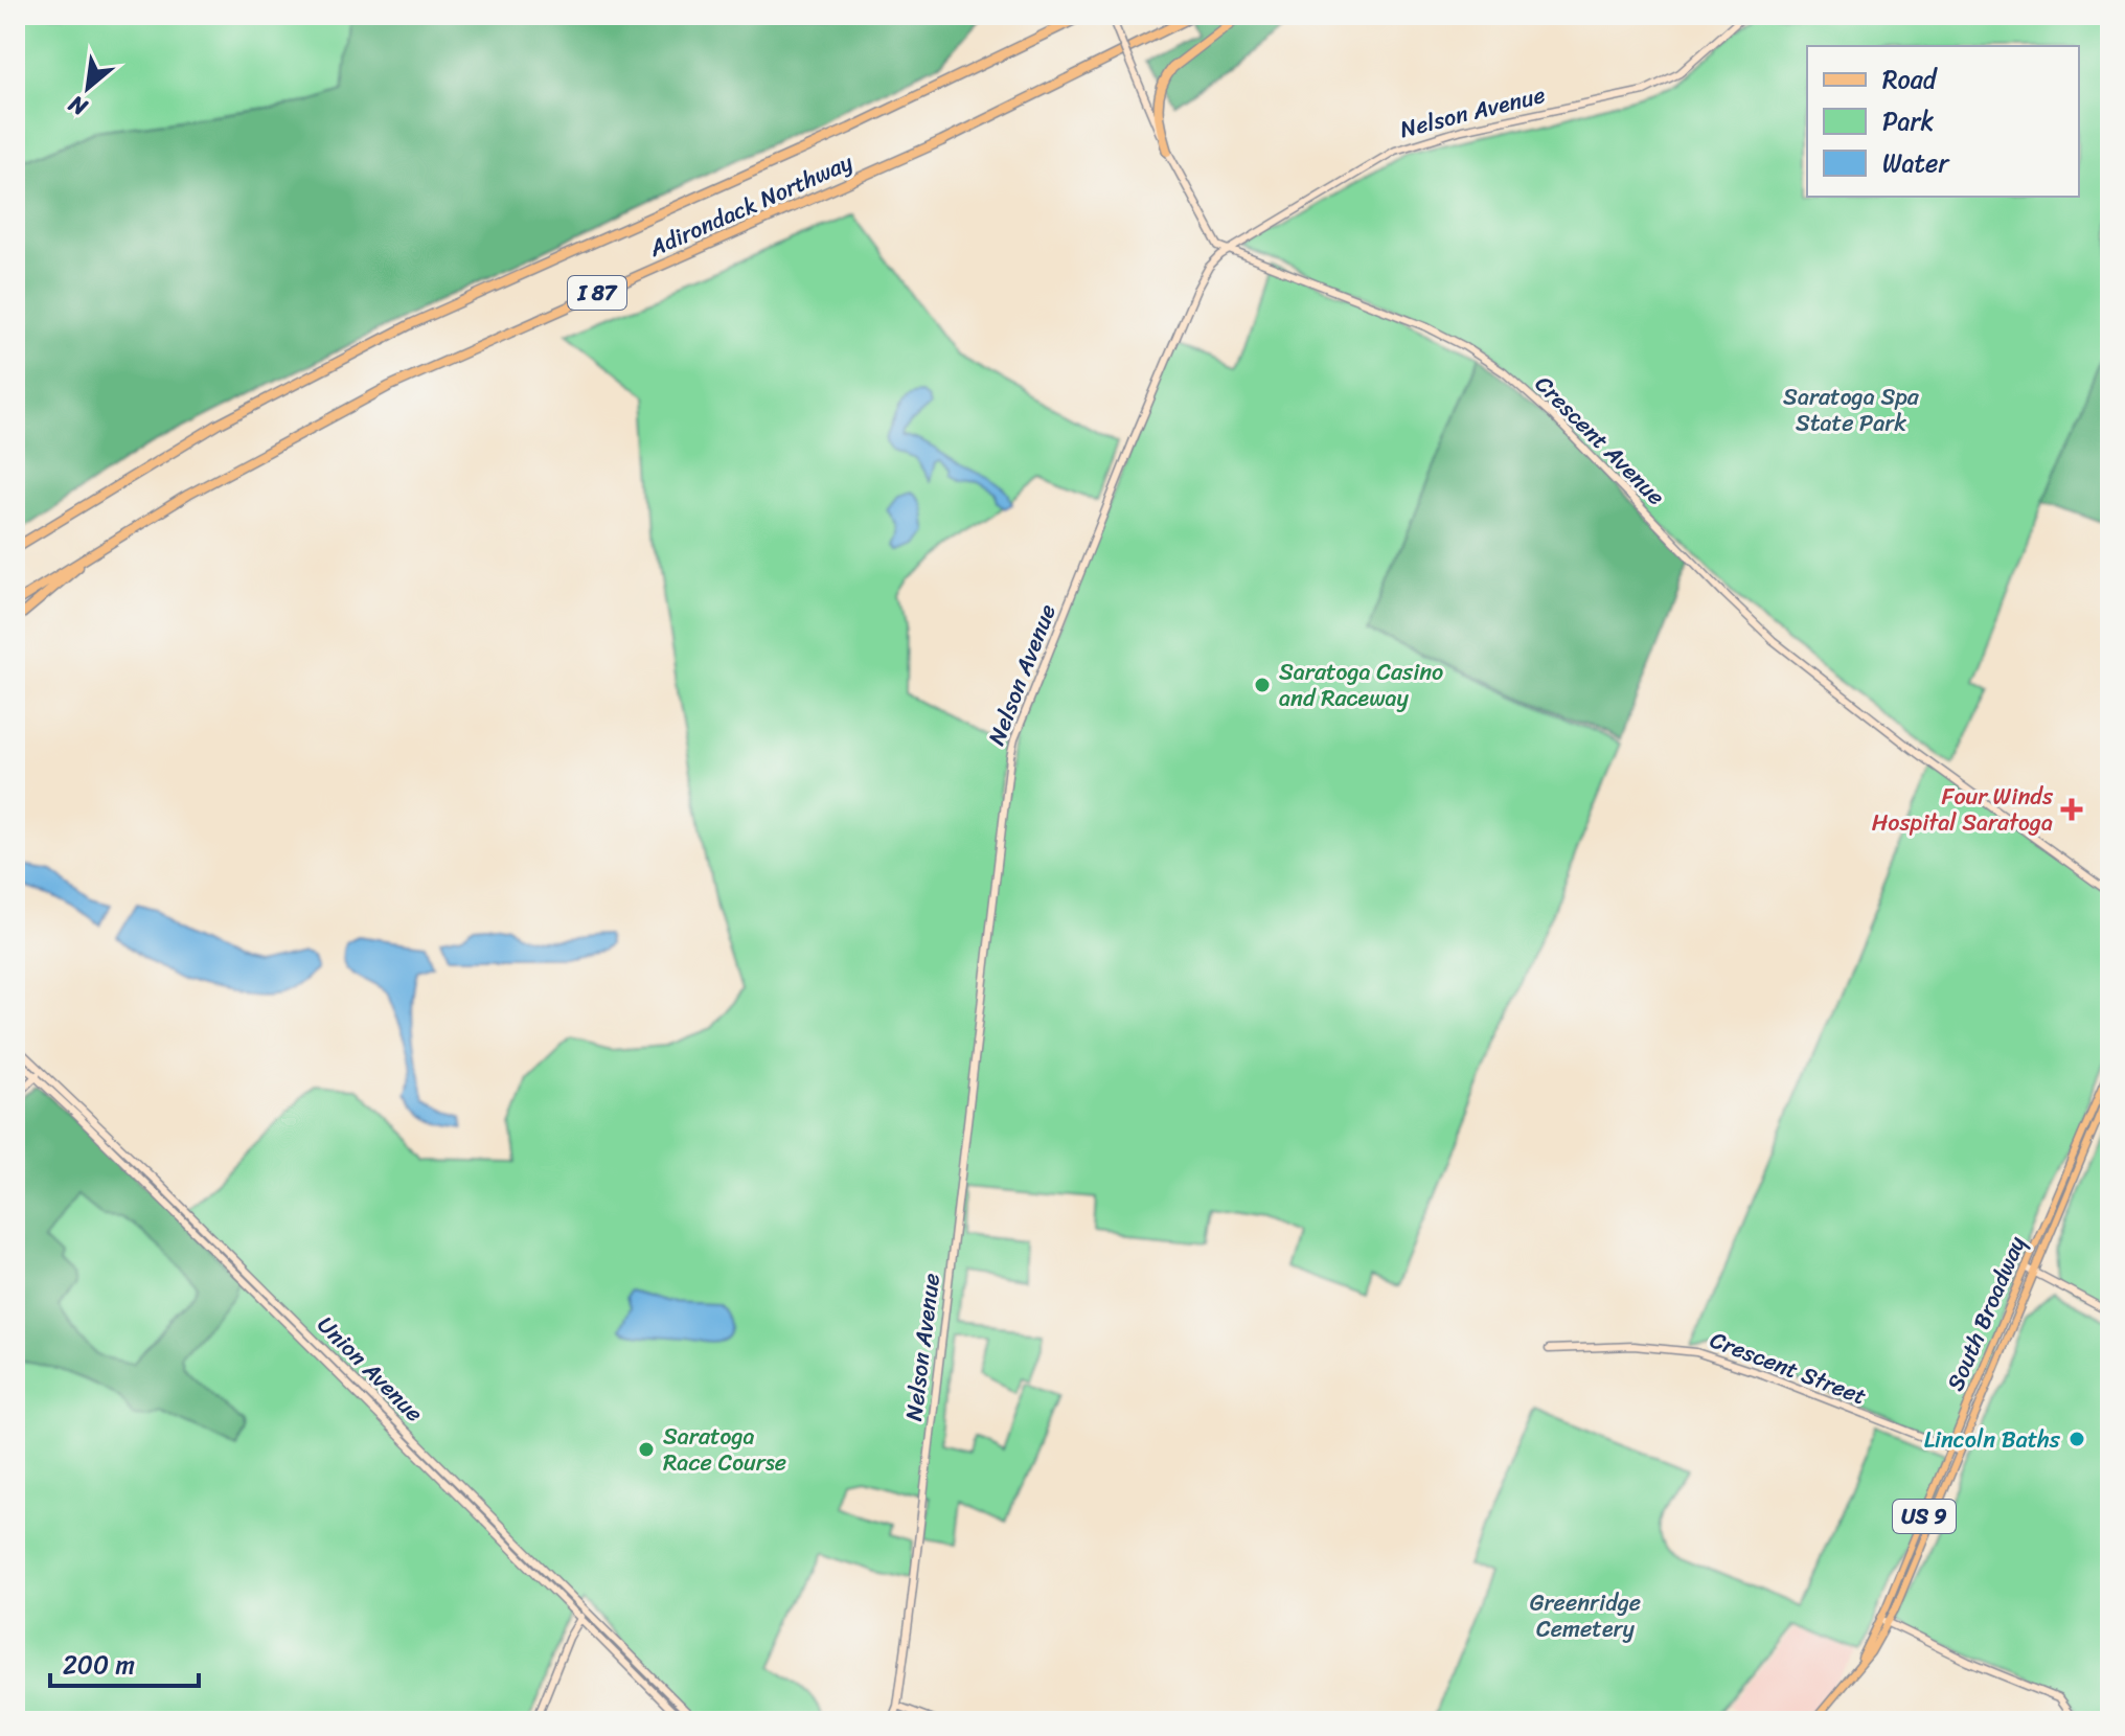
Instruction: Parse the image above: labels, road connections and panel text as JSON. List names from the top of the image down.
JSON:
{
  "streets": {
    "highway": ["Adirondack Northway", "I 87"],
    "main road": ["South Broadway", "US 9"],
    "street": [
      "Nelson Avenue",
      "Crescent Avenue",
      "Crescent Street",
      "Union Avenue"
    ]
  },
  "crossings": [
    ["Nelson Avenue", "Crescent Avenue"],
    ["South Broadway", "Crescent Street"]
  ],
  "parks": ["Saratoga Spa State Park", "Greenridge Cemetery"],
  "places": {
    "other": ["Saratoga Casino and Raceway", "Lincoln Baths", "Saratoga Race Course"],
    "health": ["Four Winds Hospital Saratoga"]
  },
  "legend": ["Road", "Park", "Water"],
  "scale_bar": "200 m",
  "north": "bottom left"
}
